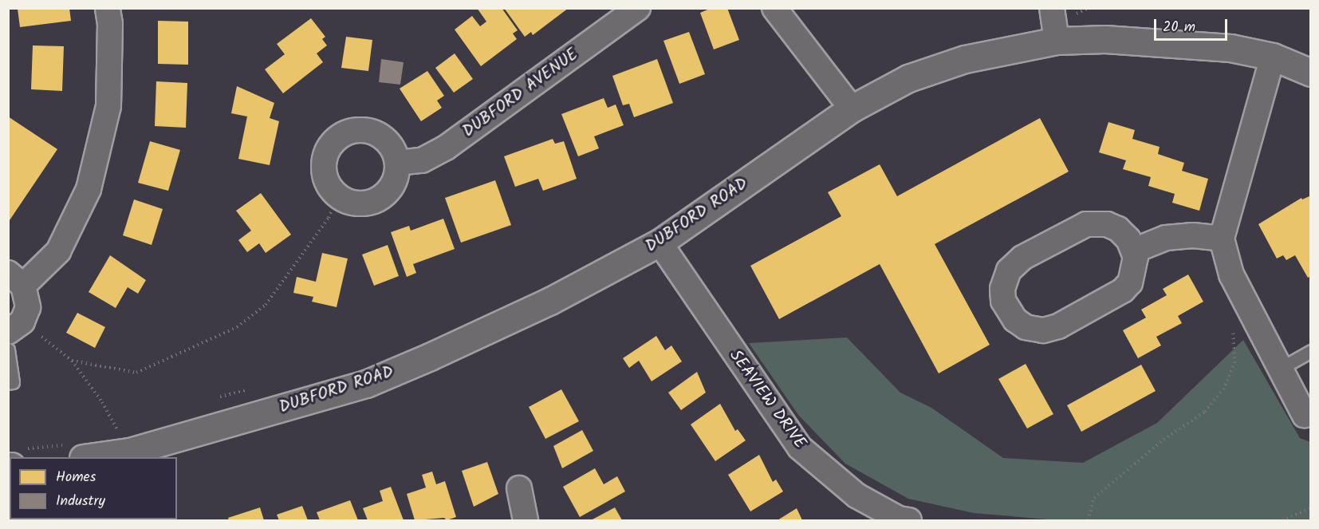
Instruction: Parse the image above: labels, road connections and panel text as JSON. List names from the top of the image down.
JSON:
{
  "streets": {
    "street": ["DUBFORD AVENUE", "DUBFORD ROAD", "SEAVIEW DRIVE"]
  },
  "crossings": [
    ["DUBFORD ROAD", "SEAVIEW DRIVE"]
  ],
  "legend": ["Homes", "Industry"],
  "scale_bar": "20 m"
}
